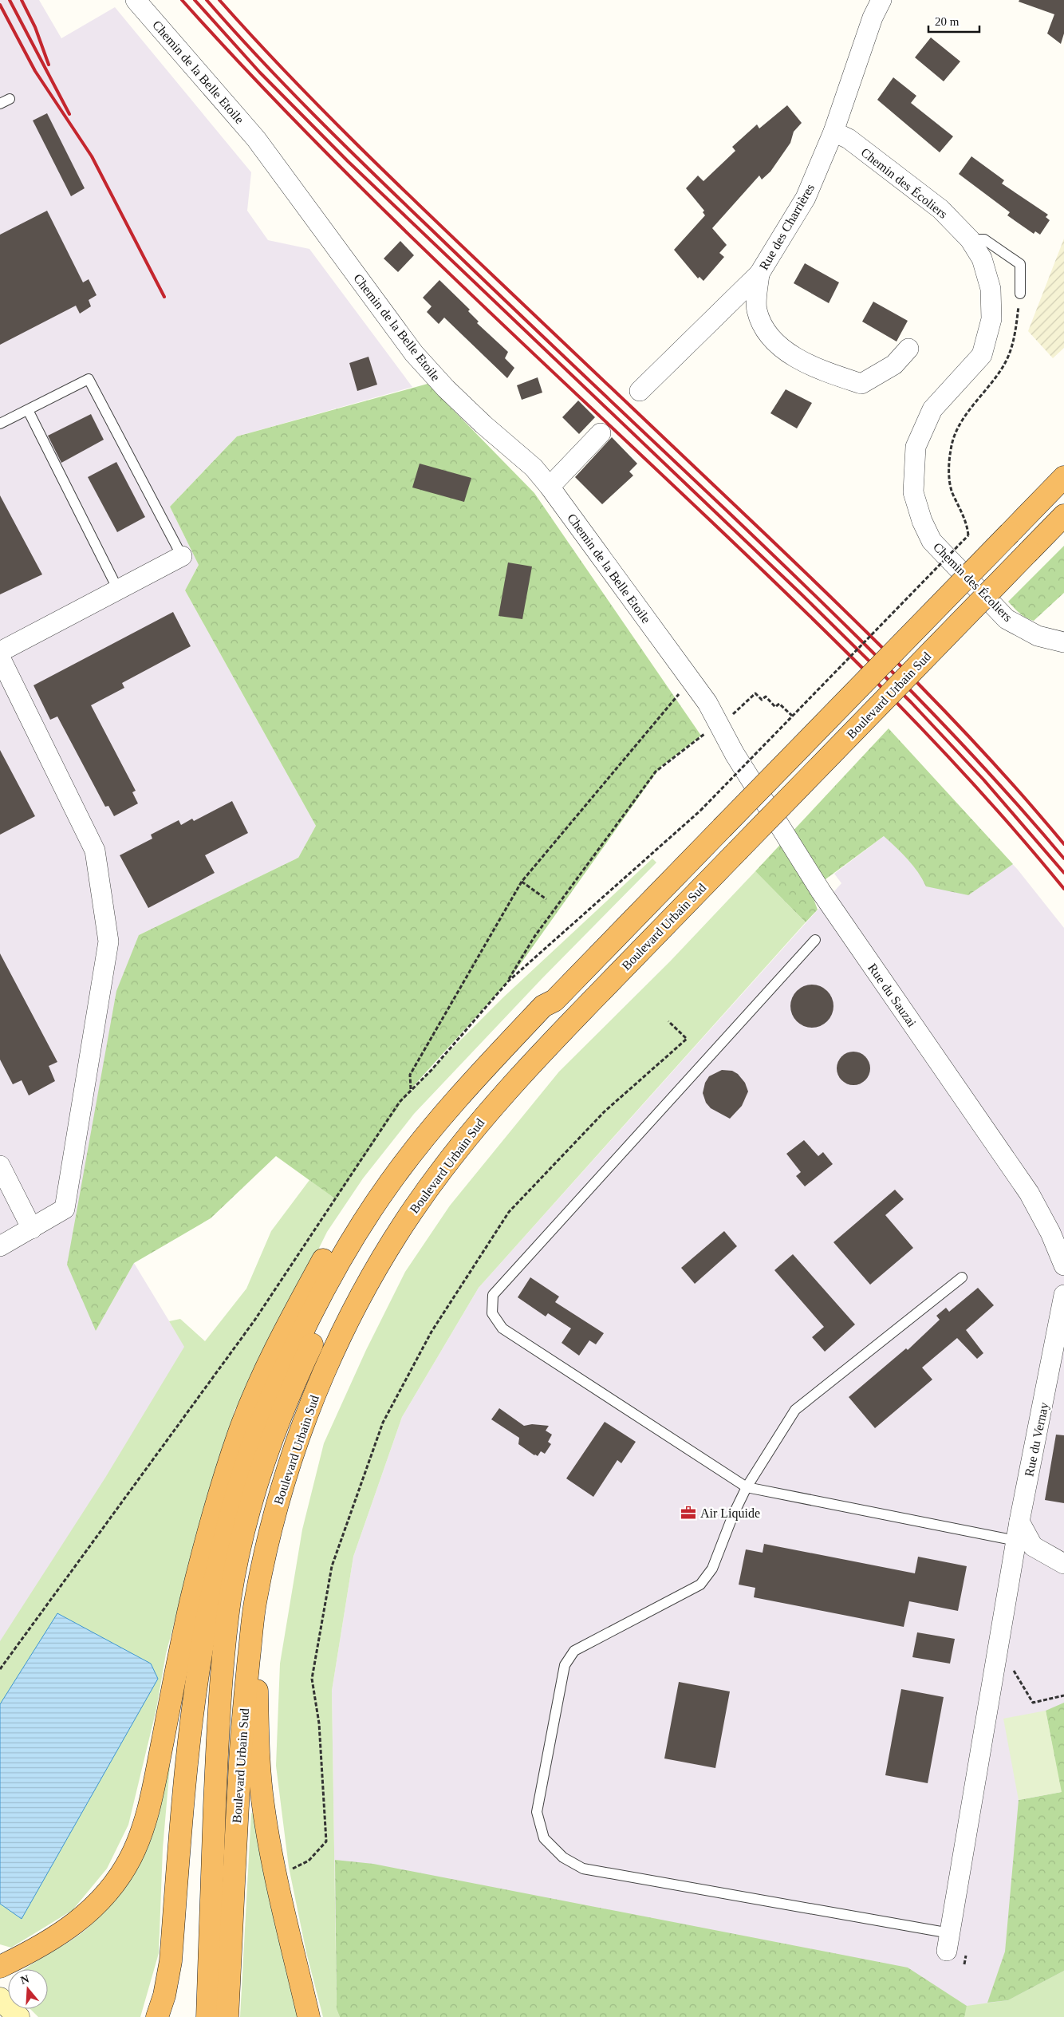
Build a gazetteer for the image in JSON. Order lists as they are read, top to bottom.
{
  "streets": {
    "highway": ["Boulevard Urbain Sud"],
    "street": [
      "Chemin de la Belle Etoile",
      "Chemin des Écoliers",
      "Rue des Charrières",
      "Rue du Sauzai",
      "Rue du Vernay"
    ]
  },
  "crossings": [
    ["Chemin de la Belle Etoile", "Rue du Sauzai"],
    ["Chemin des Écoliers", "Rue des Charrières"]
  ],
  "places": {
    "office": ["Air Liquide"]
  },
  "scale_bar": "20 m",
  "north": "top"
}
